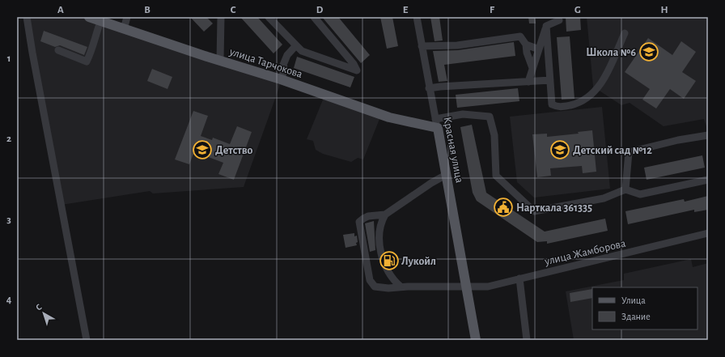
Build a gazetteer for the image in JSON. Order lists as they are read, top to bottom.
{
  "streets": {
    "main road": ["улица Тарчокова", "Красная улица"],
    "street": ["улица Жамборова"]
  },
  "crossings": [
    ["улица Тарчокова", "Красная улица"],
    ["Красная улица", "улица Жамборова"]
  ],
  "places": {
    "school or university": ["Школа №6", "Детство", "Детский сад №12"],
    "public building": ["Нарткала 361335"],
    "fuel station": ["Лукойл"]
  },
  "legend": ["Улица", "Здание"],
  "north": "top left",
  "grid": {
    "columns": [
      "A",
      "B",
      "C",
      "D",
      "E",
      "F",
      "G",
      "H"
    ],
    "rows": [
      "1",
      "2",
      "3",
      "4"
    ]
  }
}
